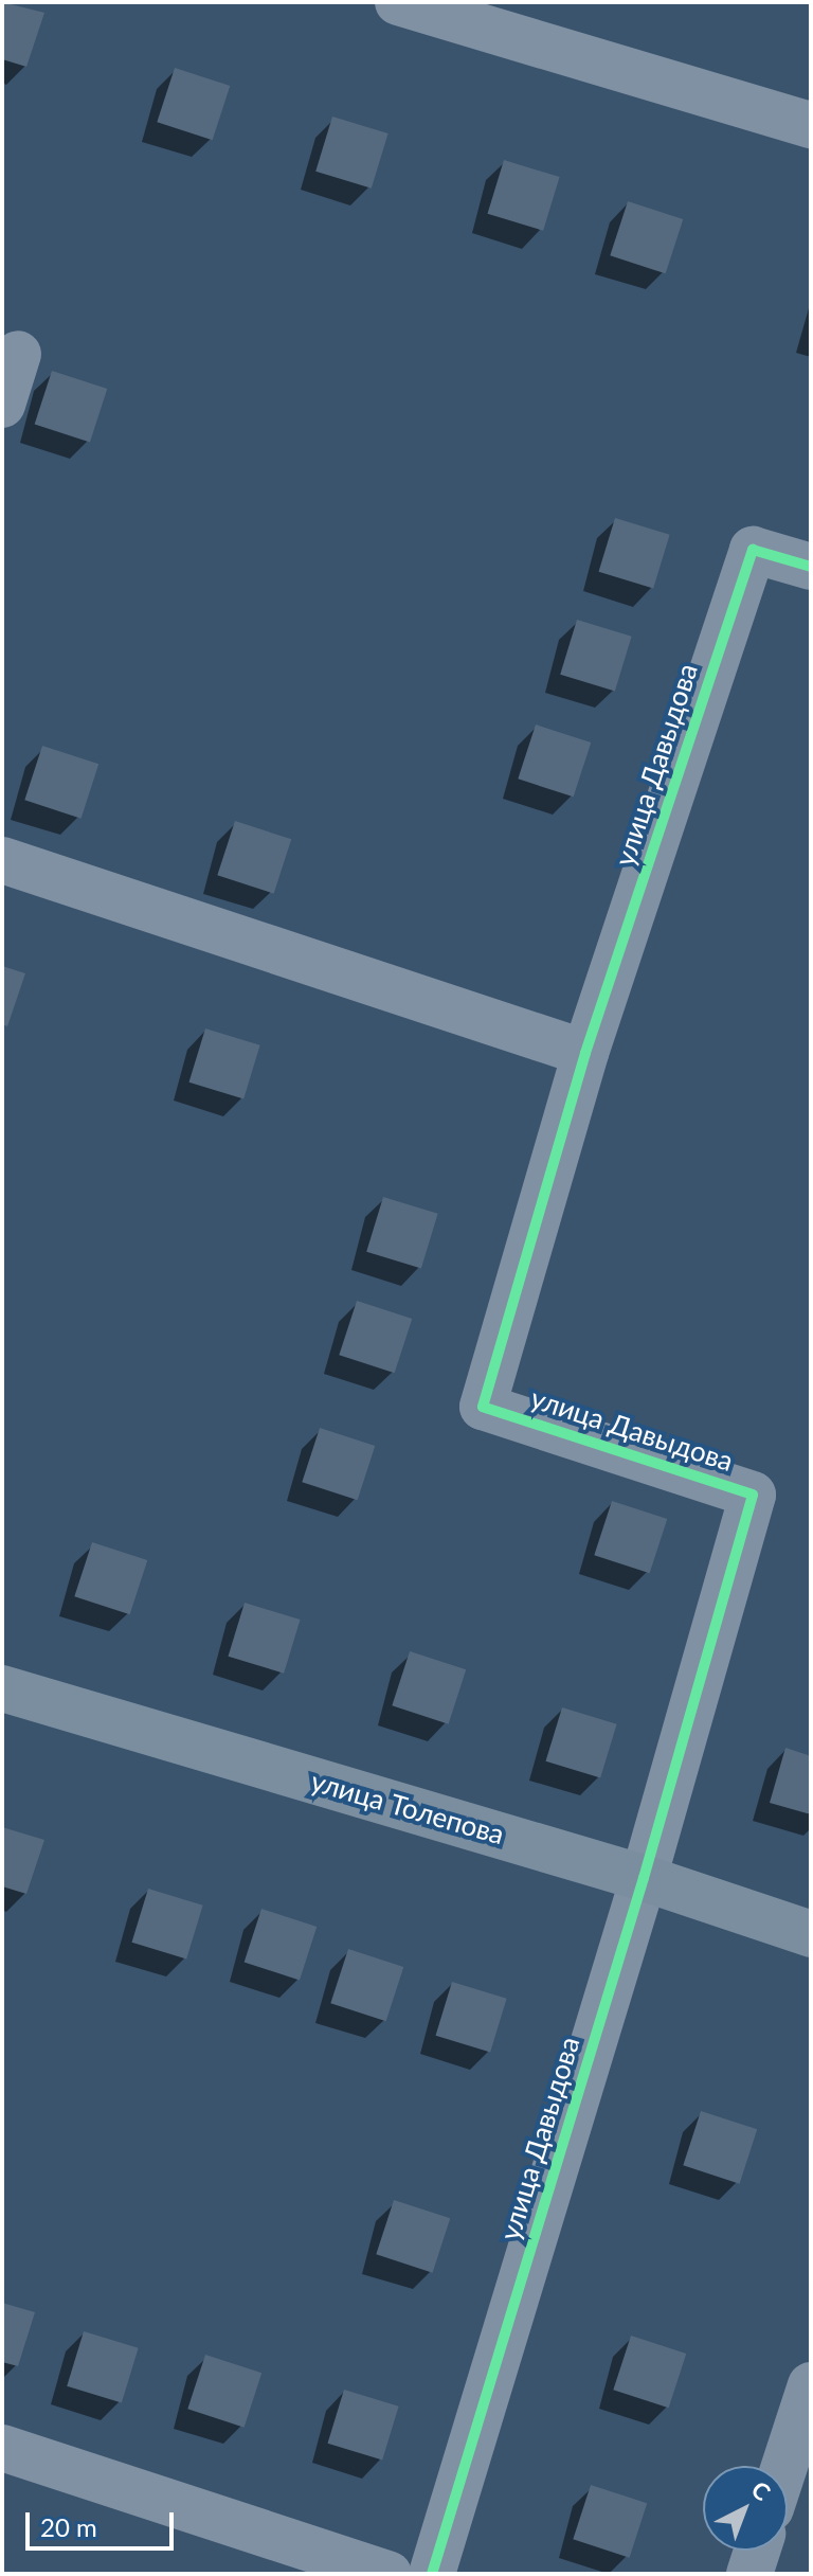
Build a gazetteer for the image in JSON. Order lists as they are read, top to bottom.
{
  "streets": {
    "street": ["улица Давыдова", "улица Толепова"]
  },
  "crossings": [
    ["улица Давыдова", "улица Толепова"]
  ],
  "scale_bar": "20 m",
  "north": "top right"
}
